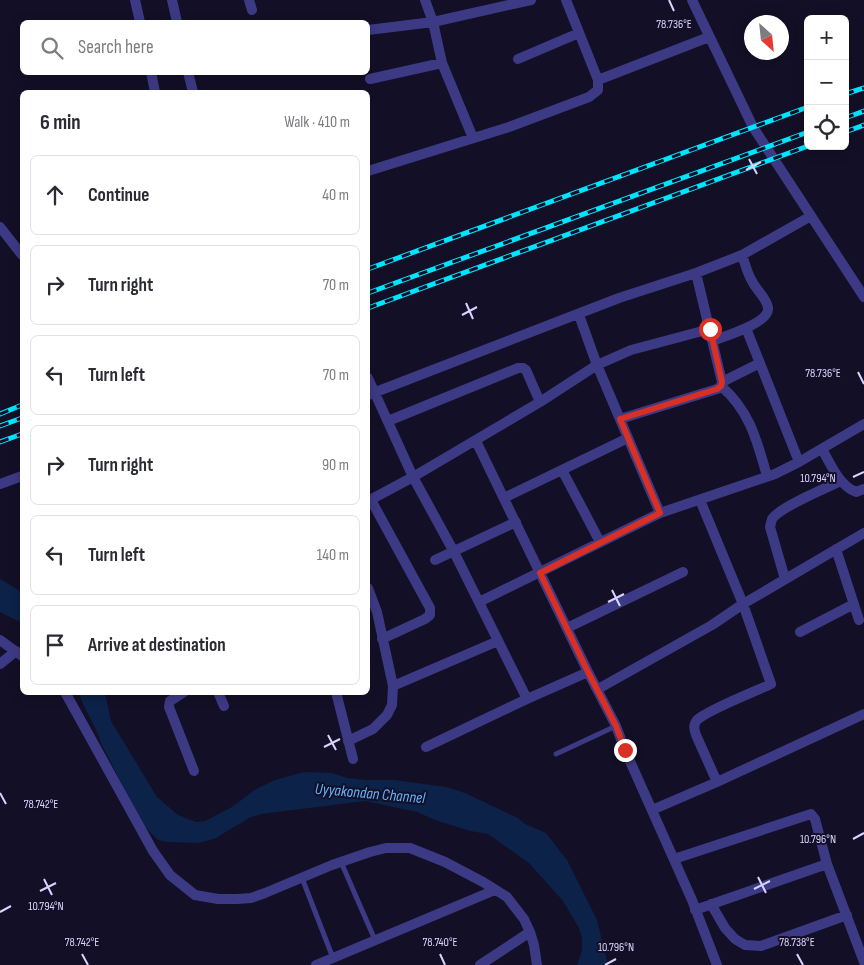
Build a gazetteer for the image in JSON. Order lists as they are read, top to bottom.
{
  "water": ["Uyyakondan Channel"],
  "north": "bottom right",
  "page": {
    "map_buttons": ["+", "−"],
    "search": "Search here",
    "heading": ["6 min", "Walk · 410 m"],
    "list": [
      ["Continue", "40 m"],
      ["Turn right", "70 m"],
      ["Turn left", "70 m"],
      ["Turn right", "90 m"],
      ["Turn left", "140 m"],
      "Arrive at destination"
    ]
  },
  "coordinates": [
    "78.736°E",
    "10.794°N",
    "78.742°E",
    "10.796°N",
    "78.740°E",
    "78.738°E"
  ]
}
